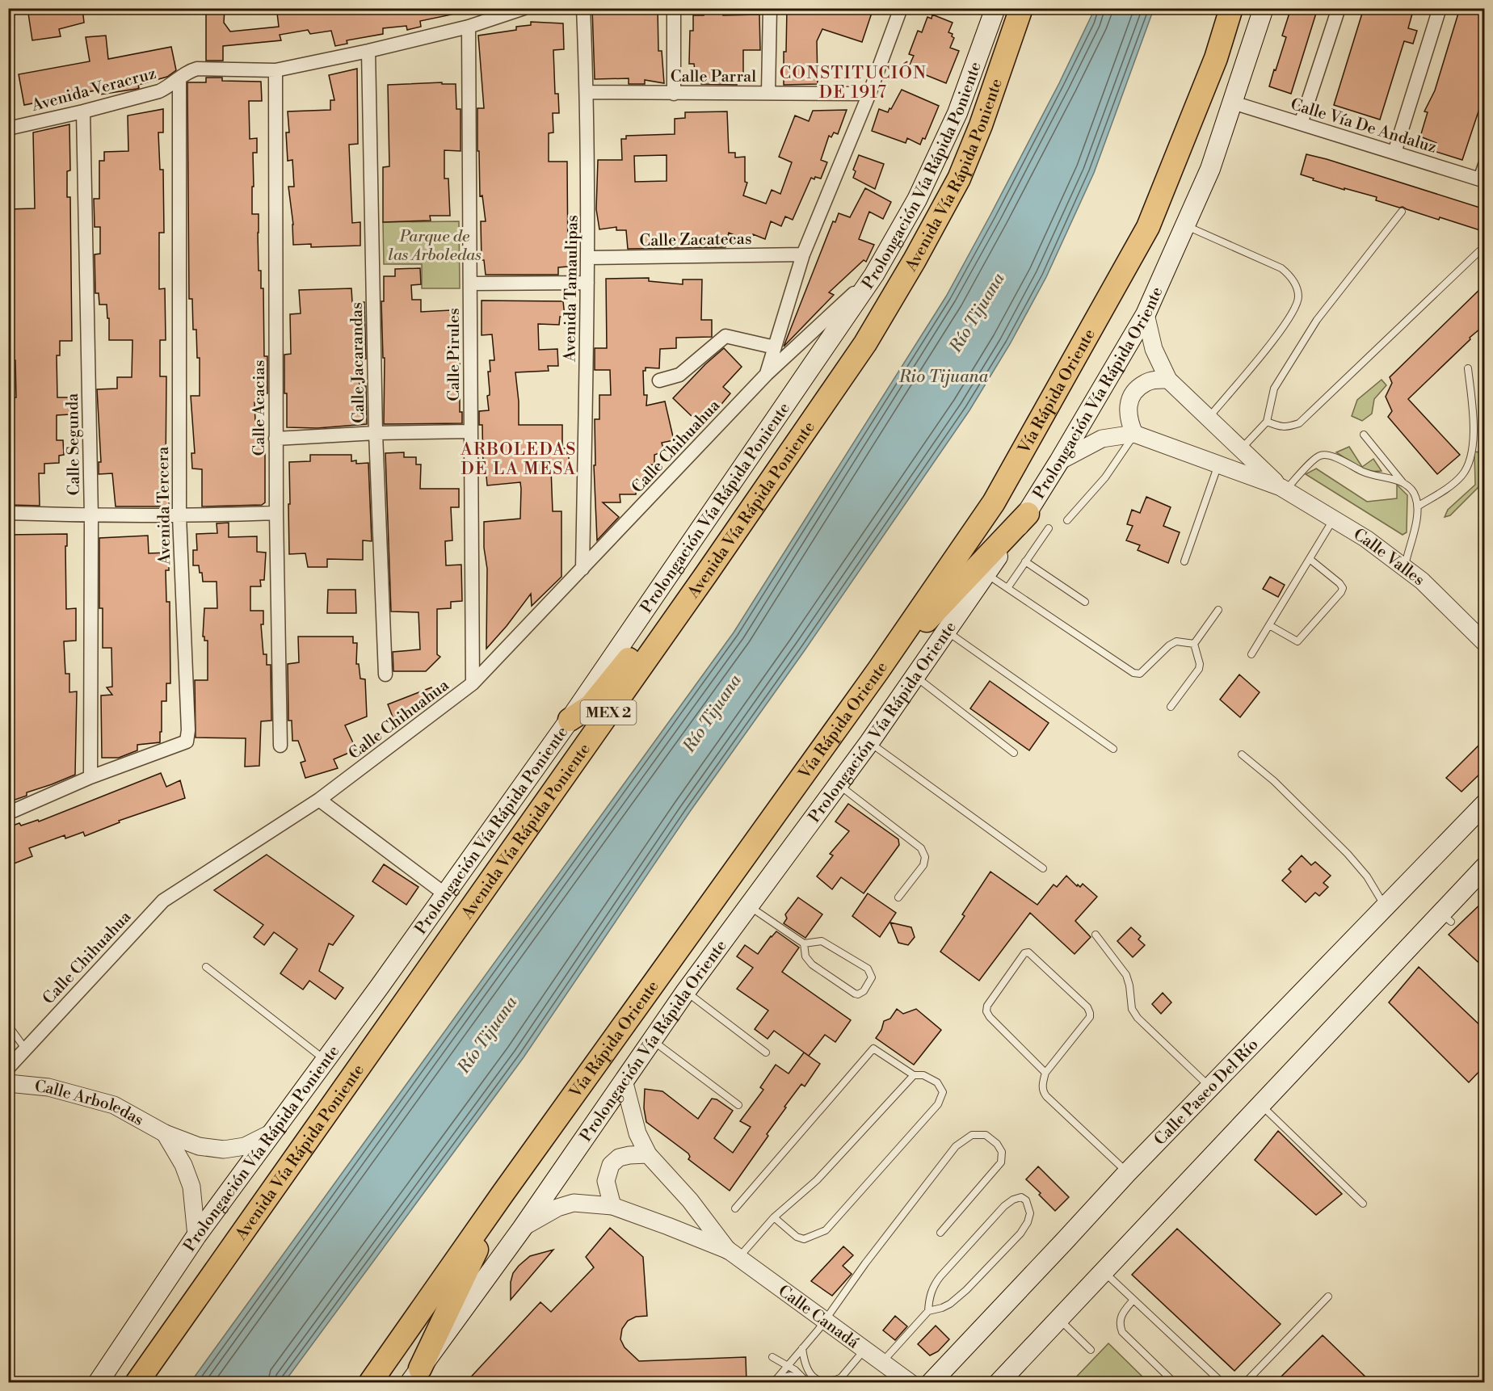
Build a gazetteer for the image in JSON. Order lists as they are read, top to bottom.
{
  "streets": {
    "highway": ["Avenida Vía Rápida Poniente", "Vía Rápida Oriente", "MEX 2"],
    "main road": ["Prolongación Vía Rápida Poniente", "Prolongación Vía Rápida Oriente", "Calle Paseo Del Río"],
    "street": [
      "Calle Parral",
      "Avenida Veracruz",
      "Calle Vía De Andaluz",
      "Calle Zacatecas",
      "Avenida Tamaulipas",
      "Calle Pirules",
      "Calle Jacarandas",
      "Calle Acacias",
      "Calle Segunda",
      "Calle Chihuahua",
      "Avenida Tercera",
      "Calle Valles",
      "Calle Arboledas",
      "Calle Canadá"
    ]
  },
  "crossings": [
    ["Calle Parral", "Avenida Tamaulipas"],
    ["Calle Parral", "Calle Chihuahua"],
    ["Avenida Veracruz", "Calle Pirules"],
    ["Avenida Veracruz", "Calle Jacarandas"],
    ["Avenida Veracruz", "Calle Acacias"],
    ["Avenida Veracruz", "Calle Segunda"],
    ["Avenida Veracruz", "Avenida Tercera"],
    ["Calle Vía De Andaluz", "Prolongación Vía Rápida Oriente"],
    ["Prolongación Vía Rápida Poniente", "Calle Arboledas"],
    ["Calle Zacatecas", "Avenida Tamaulipas"],
    ["Calle Zacatecas", "Calle Chihuahua"],
    ["Avenida Tamaulipas", "Calle Chihuahua"],
    ["Calle Pirules", "Calle Chihuahua"],
    ["Prolongación Vía Rápida Oriente", "Calle Valles"],
    ["Prolongación Vía Rápida Oriente", "Calle Canadá"],
    ["Calle Segunda", "Avenida Tercera"]
  ],
  "districts": ["CONSTITUCIÓN DE 1917", "ARBOLEDAS DE LA MESA"],
  "water": ["Río Tijuana", "Rio Tijuana"],
  "parks": ["Parque de las Arboledas"]
}
